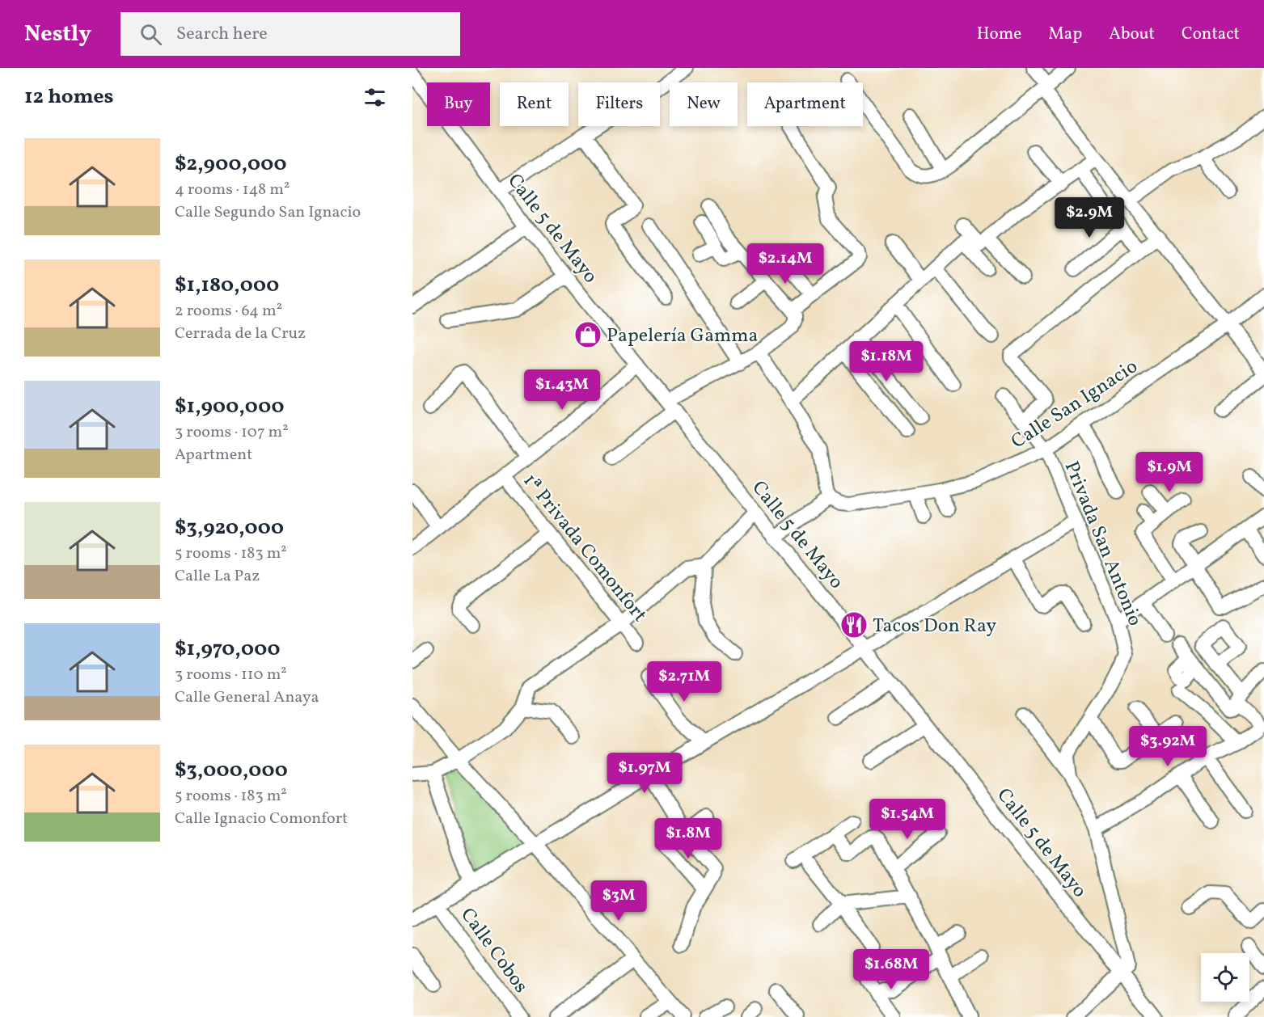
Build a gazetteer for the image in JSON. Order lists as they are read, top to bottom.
{
  "streets": {
    "street": [
      "Calle 5 de Mayo",
      "Calle San Ignacio",
      "Privada San Antonio",
      "1ª Privada Comonfort",
      "Calle Cobos"
    ]
  },
  "crossings": [
    ["Calle 5 de Mayo", "Privada San Antonio"],
    ["Calle 5 de Mayo", "1ª Privada Comonfort"],
    ["Calle San Ignacio", "Privada San Antonio"]
  ],
  "places": {
    "shop": ["Papelería Gamma"],
    "restaurant": ["Tacos Don Ray"]
  },
  "page": {
    "header": "Nestly",
    "search": "Search here",
    "nav": [
      "Home",
      "Map",
      "About",
      "Contact"
    ],
    "heading": "12 homes",
    "chip": [
      "Buy",
      "Rent",
      "Filters",
      "New",
      "Apartment"
    ],
    "list": [
      {
        "name": "$2,900,000",
        "note": "4 rooms · 148 m² · Calle Segundo San Ignacio"
      },
      {
        "name": "$1,180,000",
        "note": "2 rooms · 64 m² · Cerrada de la Cruz"
      },
      {
        "name": "$1,900,000",
        "note": "3 rooms · 107 m² · Apartment"
      },
      {
        "name": "$3,920,000",
        "note": "5 rooms · 183 m² · Calle La Paz"
      },
      {
        "name": "$1,970,000",
        "note": "3 rooms · 110 m² · Calle General Anaya"
      },
      {
        "name": "$3,000,000",
        "note": "5 rooms · 183 m² · Calle Ignacio Comonfort"
      }
    ],
    "price": [
      "$2.9M",
      "$2.14M",
      "$1.18M",
      "$1.43M",
      "$1.9M",
      "$2.71M",
      "$3.92M",
      "$1.97M",
      "$1.54M",
      "$1.8M",
      "$3M",
      "$1.68M"
    ]
  }
}
